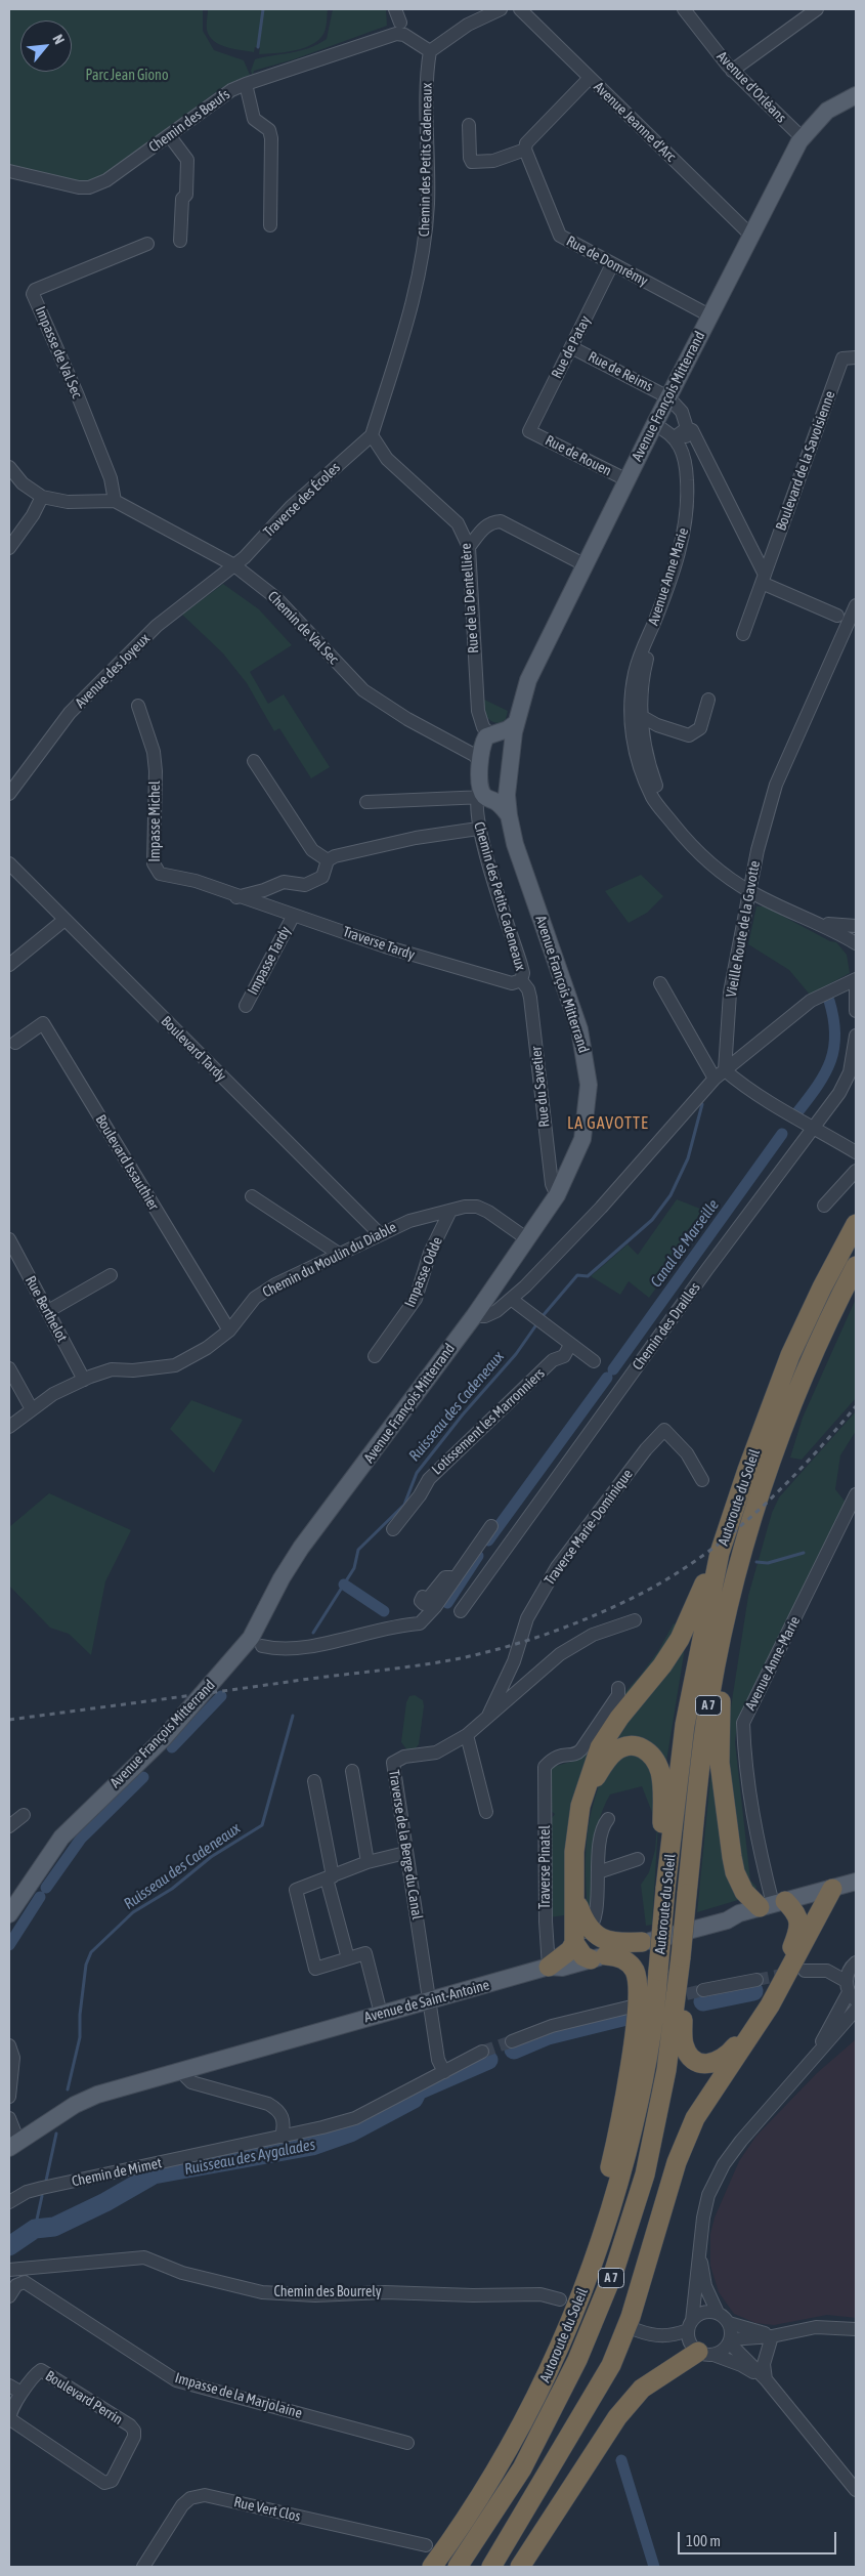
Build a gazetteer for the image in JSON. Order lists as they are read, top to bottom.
{
  "streets": {
    "highway": ["Autoroute du Soleil", "A 7"],
    "main road": ["Avenue François Mitterrand", "Avenue de Saint-Antoine"],
    "street": [
      "Avenue d'Orléans",
      "Chemin des Bœufs",
      "Avenue Jeanne d'Arc",
      "Chemin des Petits Cadeneaux",
      "Rue de Domrémy",
      "Rue de Patay",
      "Impasse de Val Sec",
      "Rue de Reims",
      "Rue de Rouen",
      "Boulevard de la Savoisienne",
      "Traverse des Écoles",
      "Avenue Anne Marie",
      "Rue de la Dentellière",
      "Chemin de Val Sec",
      "Avenue des Joyeux",
      "Impasse Michel",
      "Vieille Route de la Gavotte",
      "Traverse Tardy",
      "Impasse Tardy",
      "Boulevard Tardy",
      "Rue du Savetier",
      "Boulevard Issauthier",
      "Chemin du Moulin du Diable",
      "Impasse Odde",
      "Rue Berthelot",
      "Chemin des Drailles",
      "Lotissement les Marronniers",
      "Traverse Marie-Dominique",
      "Avenue Anne-Marie",
      "Traverse de la Berge du Canal",
      "Traverse Pinatel",
      "Chemin de Mimet",
      "Chemin des Bourrely",
      "Impasse de la Marjolaine",
      "Boulevard Perrin",
      "Rue Vert Clos"
    ]
  },
  "crossings": [
    ["Avenue d'Orléans", "Avenue François Mitterrand"],
    ["Chemin des Bœufs", "Chemin des Petits Cadeneaux"],
    ["Avenue Jeanne d'Arc", "Avenue François Mitterrand"],
    ["Chemin des Petits Cadeneaux", "Avenue François Mitterrand"],
    ["Chemin des Petits Cadeneaux", "Traverse des Écoles"],
    ["Chemin des Petits Cadeneaux", "Rue de la Dentellière"],
    ["Chemin des Petits Cadeneaux", "Traverse Tardy"],
    ["Chemin des Petits Cadeneaux", "Rue du Savetier"],
    ["Rue de Domrémy", "Rue de Patay"],
    ["Rue de Domrémy", "Avenue François Mitterrand"],
    ["Rue de Patay", "Rue de Reims"],
    ["Rue de Patay", "Rue de Rouen"],
    ["Impasse de Val Sec", "Chemin de Val Sec"],
    ["Rue de Reims", "Avenue François Mitterrand"],
    ["Avenue François Mitterrand", "Rue de Rouen"],
    ["Avenue François Mitterrand", "Rue du Savetier"],
    ["Avenue François Mitterrand", "Chemin du Moulin du Diable"],
    ["Traverse des Écoles", "Rue de la Dentellière"],
    ["Traverse des Écoles", "Chemin de Val Sec"],
    ["Traverse des Écoles", "Avenue des Joyeux"],
    ["Avenue Anne Marie", "Vieille Route de la Gavotte"],
    ["Chemin de Val Sec", "Avenue des Joyeux"],
    ["Impasse Michel", "Traverse Tardy"],
    ["Traverse Tardy", "Impasse Tardy"],
    ["Traverse Tardy", "Rue du Savetier"],
    ["Boulevard Tardy", "Chemin du Moulin du Diable"],
    ["Boulevard Issauthier", "Chemin du Moulin du Diable"],
    ["Chemin du Moulin du Diable", "Impasse Odde"],
    ["Chemin du Moulin du Diable", "Rue Berthelot"],
    ["Traverse Marie-Dominique", "Traverse de la Berge du Canal"],
    ["Avenue Anne-Marie", "Avenue de Saint-Antoine"],
    ["Traverse de la Berge du Canal", "Avenue de Saint-Antoine"],
    ["Traverse de la Berge du Canal", "Chemin de Mimet"],
    ["Traverse Pinatel", "Avenue de Saint-Antoine"]
  ],
  "districts": ["LA GAVOTTE"],
  "water": ["Canal de Marseille", "Ruisseau des Cadeneaux", "Ruisseau des Aygalades"],
  "parks": ["Parc Jean Giono"],
  "scale_bar": "100 m",
  "north": "top right"
}
